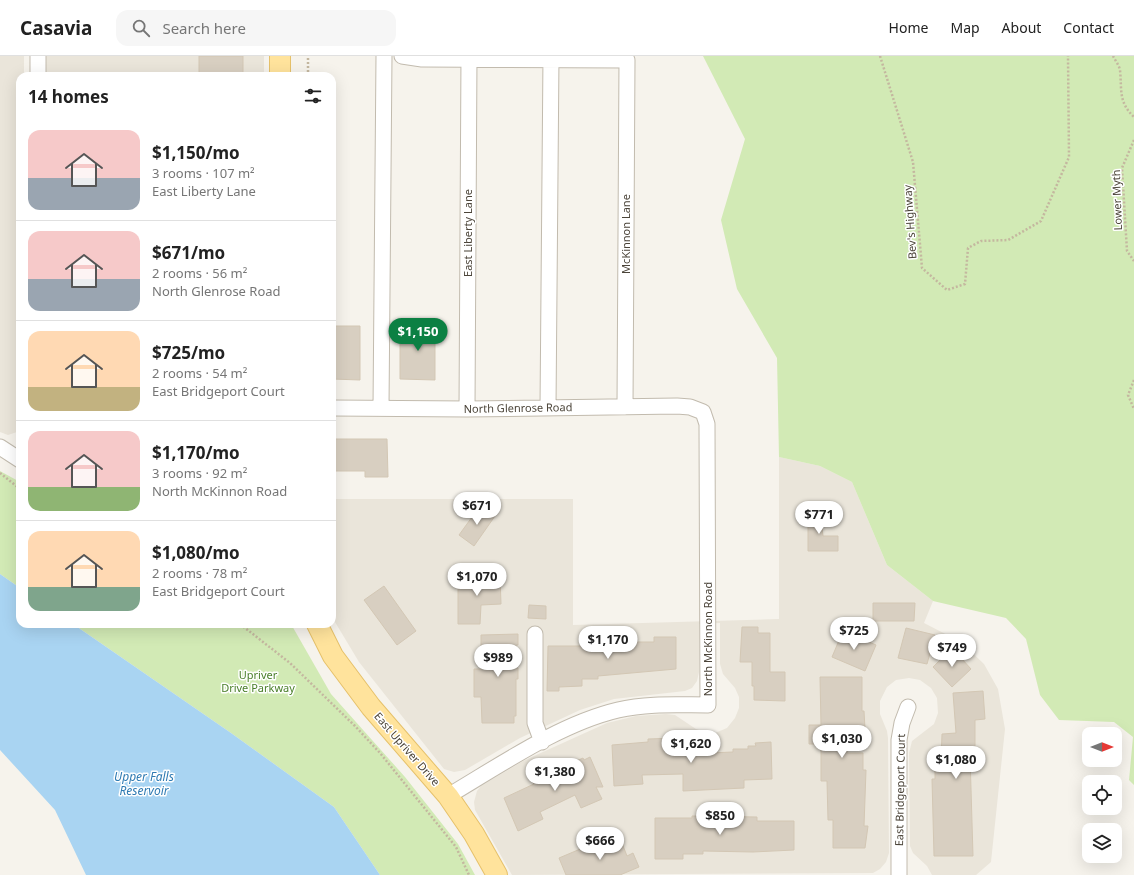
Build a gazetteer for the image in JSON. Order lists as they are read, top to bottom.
{
  "streets": {
    "main road": ["East Upriver Drive"],
    "street": [
      "East Liberty Lane",
      "McKinnon Lane",
      "North Glenrose Road",
      "North McKinnon Road",
      "East Bridgeport Court"
    ],
    "path": ["Lower Myth", "Bev's Highway"]
  },
  "crossings": [
    ["East Liberty Lane", "North Glenrose Road"],
    ["McKinnon Lane", "North Glenrose Road"],
    ["North Glenrose Road", "North McKinnon Road"],
    ["North McKinnon Road", "East Upriver Drive"]
  ],
  "water": ["Upper Falls Reservoir"],
  "parks": ["Upriver Drive Parkway"],
  "north": "right",
  "page": {
    "header": "Casavia",
    "search": "Search here",
    "nav": [
      "Home",
      "Map",
      "About",
      "Contact"
    ],
    "heading": "14 homes",
    "list": [
      {
        "name": "$1,150/mo",
        "note": "3 rooms · 107 m² · East Liberty Lane"
      },
      {
        "name": "$671/mo",
        "note": "2 rooms · 56 m² · North Glenrose Road"
      },
      {
        "name": "$725/mo",
        "note": "2 rooms · 54 m² · East Bridgeport Court"
      },
      {
        "name": "$1,170/mo",
        "note": "3 rooms · 92 m² · North McKinnon Road"
      },
      {
        "name": "$1,080/mo",
        "note": "2 rooms · 78 m² · East Bridgeport Court"
      }
    ],
    "price": [
      "$1,150",
      "$671",
      "$771",
      "$1,070",
      "$725",
      "$1,170",
      "$749",
      "$989",
      "$1,030",
      "$1,620",
      "$1,080",
      "$1,380",
      "$850",
      "$666"
    ]
  }
}
